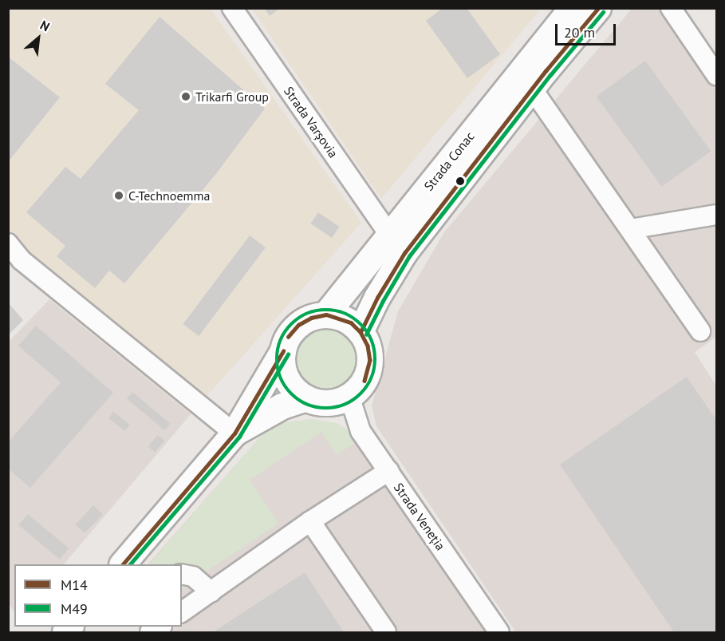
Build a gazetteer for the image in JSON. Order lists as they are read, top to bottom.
{
  "streets": {
    "main road": ["Strada Conac"],
    "street": ["Strada Varșovia", "Strada Veneția"]
  },
  "crossings": [
    ["Strada Varșovia", "Strada Conac"],
    ["Strada Conac", "Strada Veneția"]
  ],
  "places": ["Trikarfi Group", "C-Technoemma"],
  "lines": ["transit line M14", "transit line M49"],
  "legend": ["M14", "M49"],
  "scale_bar": "20 m",
  "north": "top right"
}
